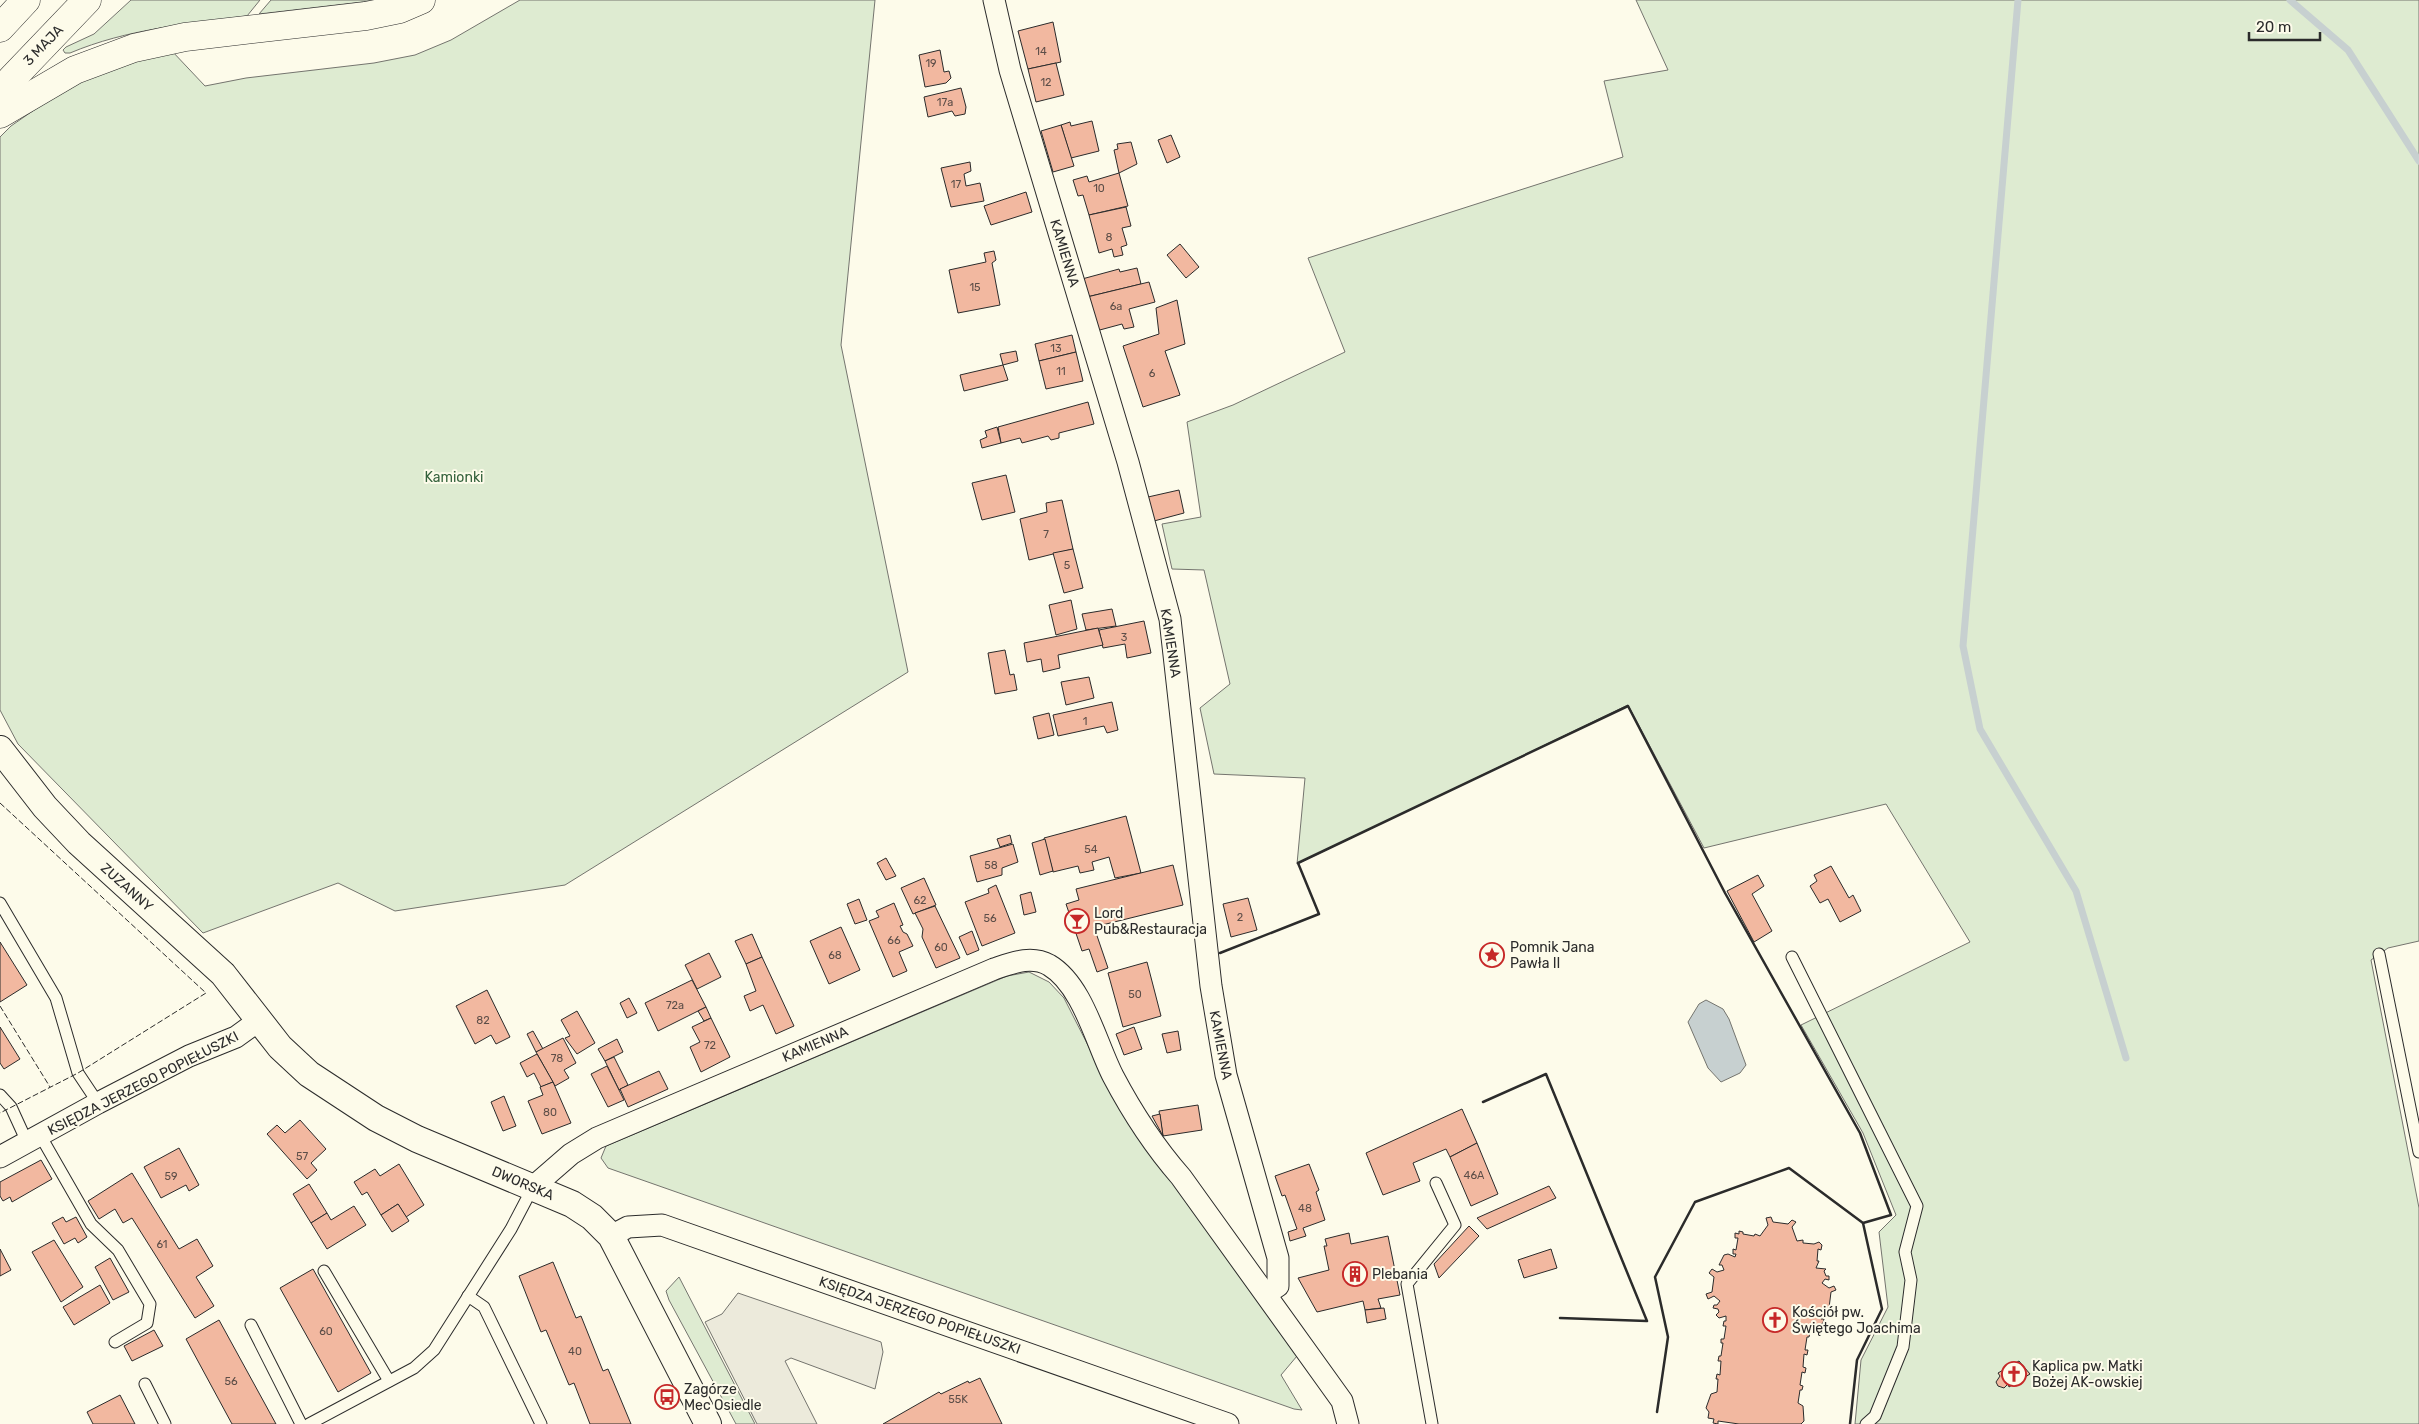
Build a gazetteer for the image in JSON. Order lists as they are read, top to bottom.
{
  "streets": {
    "main road": ["3 MAJA"],
    "street": [
      "KAMIENNA",
      "ZUZANNY",
      "KSIĘDZA JERZEGO POPIEŁUSZKI",
      "DWORSKA"
    ]
  },
  "crossings": [
    ["KAMIENNA", "DWORSKA"],
    ["ZUZANNY", "KSIĘDZA JERZEGO POPIEŁUSZKI"],
    ["ZUZANNY", "DWORSKA"],
    ["KSIĘDZA JERZEGO POPIEŁUSZKI", "DWORSKA"]
  ],
  "parks": ["Kamionki"],
  "places": {
    "bar": ["Lord Pub&Restauracja"],
    "place": ["Pomnik Jana Pawła II"],
    "building": ["Plebania"],
    "church": ["Kościół pw. Świętego Joachima", "Kaplica pw. Matki Bożej AK-owskiej"],
    "bus stop": ["Zagórze Mec Osiedle"]
  },
  "house_numbers": [
    "14",
    "19",
    "12",
    "17a",
    "17",
    "10",
    "8",
    "15",
    "6a",
    "13",
    "11",
    "6",
    "7",
    "5",
    "3",
    "1",
    "54",
    "58",
    "62",
    "2",
    "56",
    "66",
    "60",
    "68",
    "50",
    "72a",
    "82",
    "72",
    "78",
    "80",
    "57",
    "46A",
    "59",
    "48",
    "61",
    "60",
    "40",
    "56",
    "55K"
  ],
  "scale_bar": "20 m"
}
